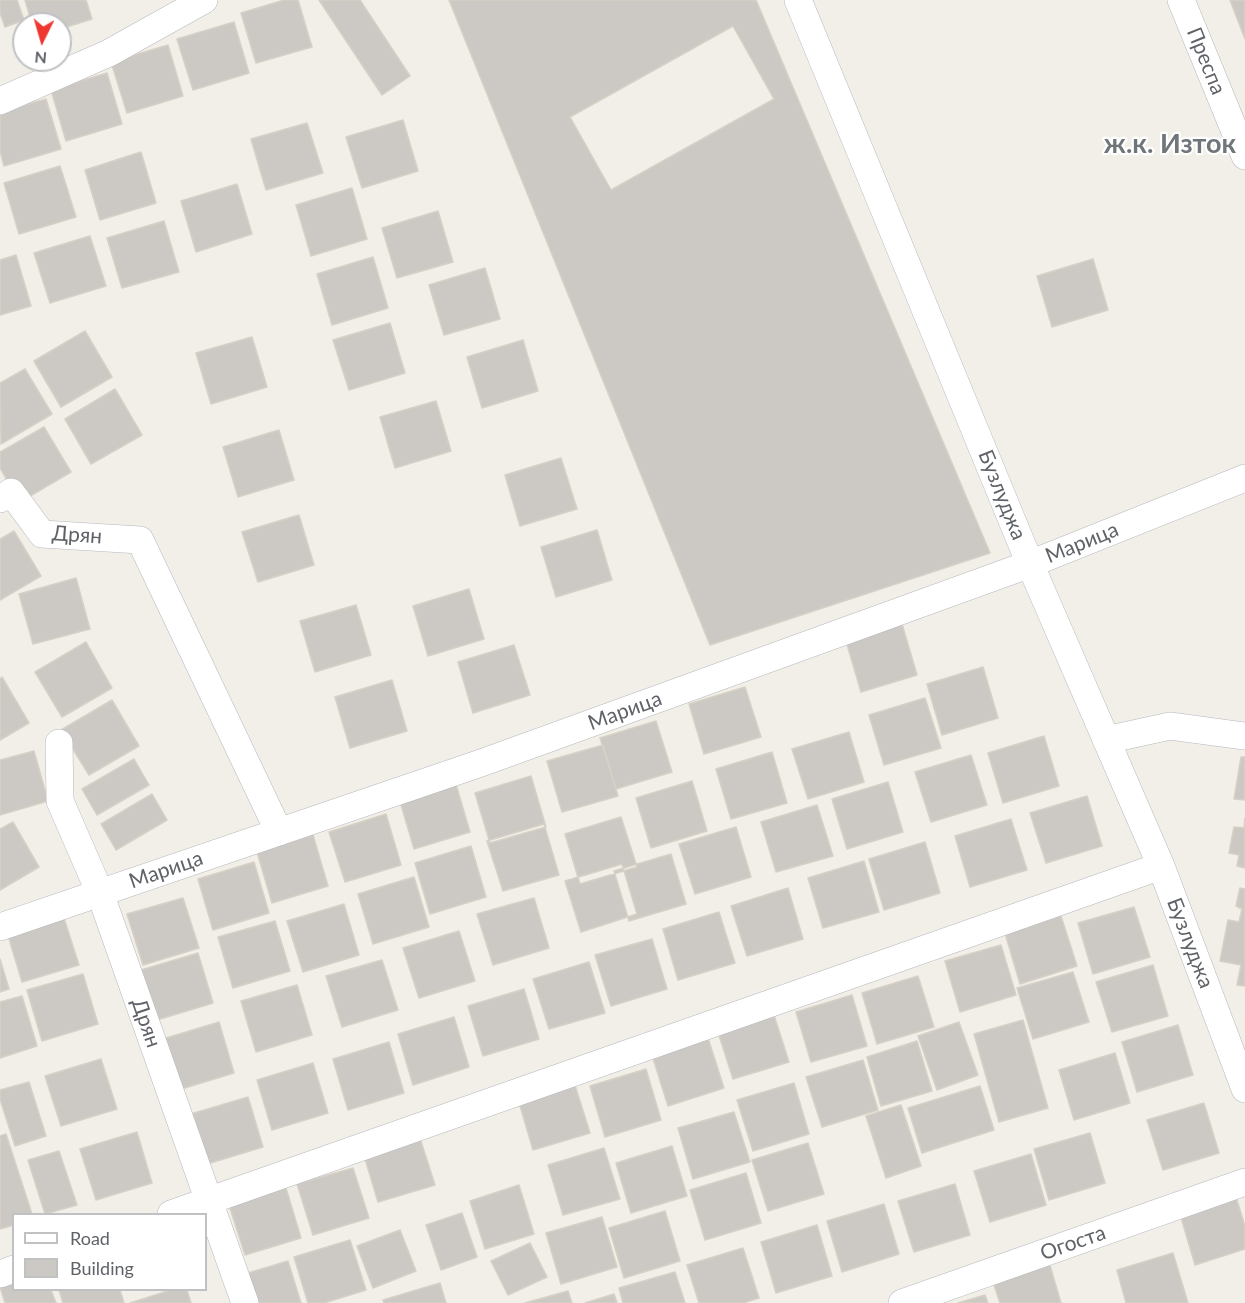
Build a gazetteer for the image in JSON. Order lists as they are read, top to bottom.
{
  "streets": {
    "street": [
      "Преспа",
      "Бузлуджа",
      "Дрян",
      "Марица",
      "Огоста"
    ]
  },
  "crossings": [
    ["Бузлуджа", "Марица"],
    ["Дрян", "Марица"]
  ],
  "districts": ["ж.к. Изток"],
  "legend": ["Road", "Building"],
  "north": "bottom"
}
